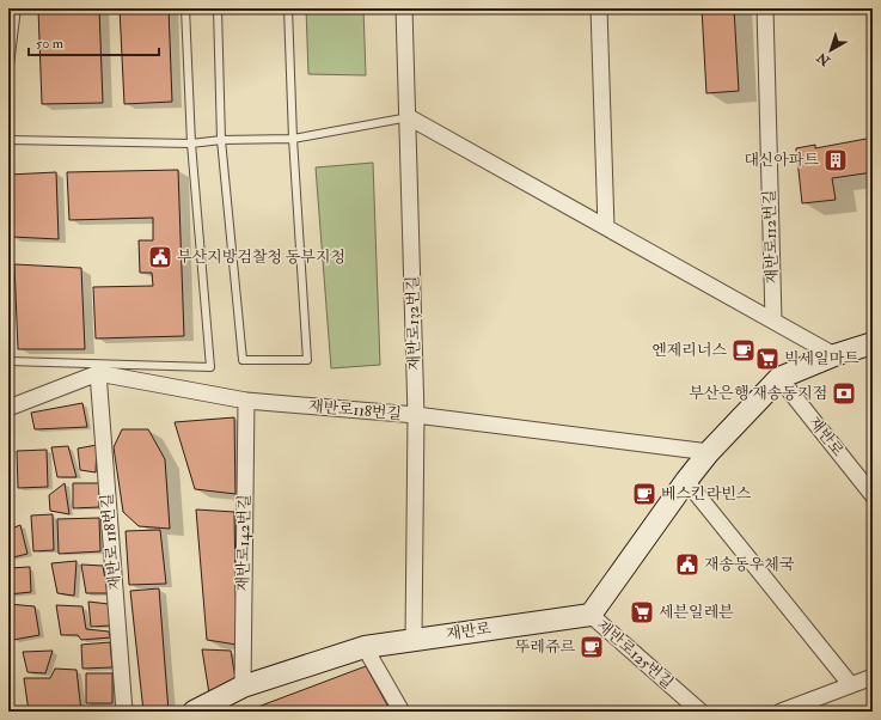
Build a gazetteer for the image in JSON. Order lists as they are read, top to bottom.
{
  "streets": {
    "main road": ["재반로"],
    "street": [
      "재반로112번길",
      "재반로132번길",
      "재반로118번길",
      "재반로 118번길",
      "재반로142번길",
      "재반로125번길"
    ]
  },
  "crossings": [
    ["재반로132번길", "재반로118번길"],
    ["재반로132번길", "재반로"],
    ["재반로118번길", "재반로 118번길"],
    ["재반로118번길", "재반로142번길"],
    ["재반로", "재반로142번길"],
    ["재반로", "재반로125번길"]
  ],
  "places": {
    "building": ["대신아파트"],
    "public building": ["부산지방검찰청 동부지청", "재송동우체국"],
    "cafe": ["엔제리너스", "베스킨라빈스", "뚜레쥬르"],
    "supermarket": ["빅세일마트", "세븐일레븐"],
    "bank": ["부산은행 재송동지점"]
  },
  "scale_bar": "50 m",
  "north": "bottom left"
}
